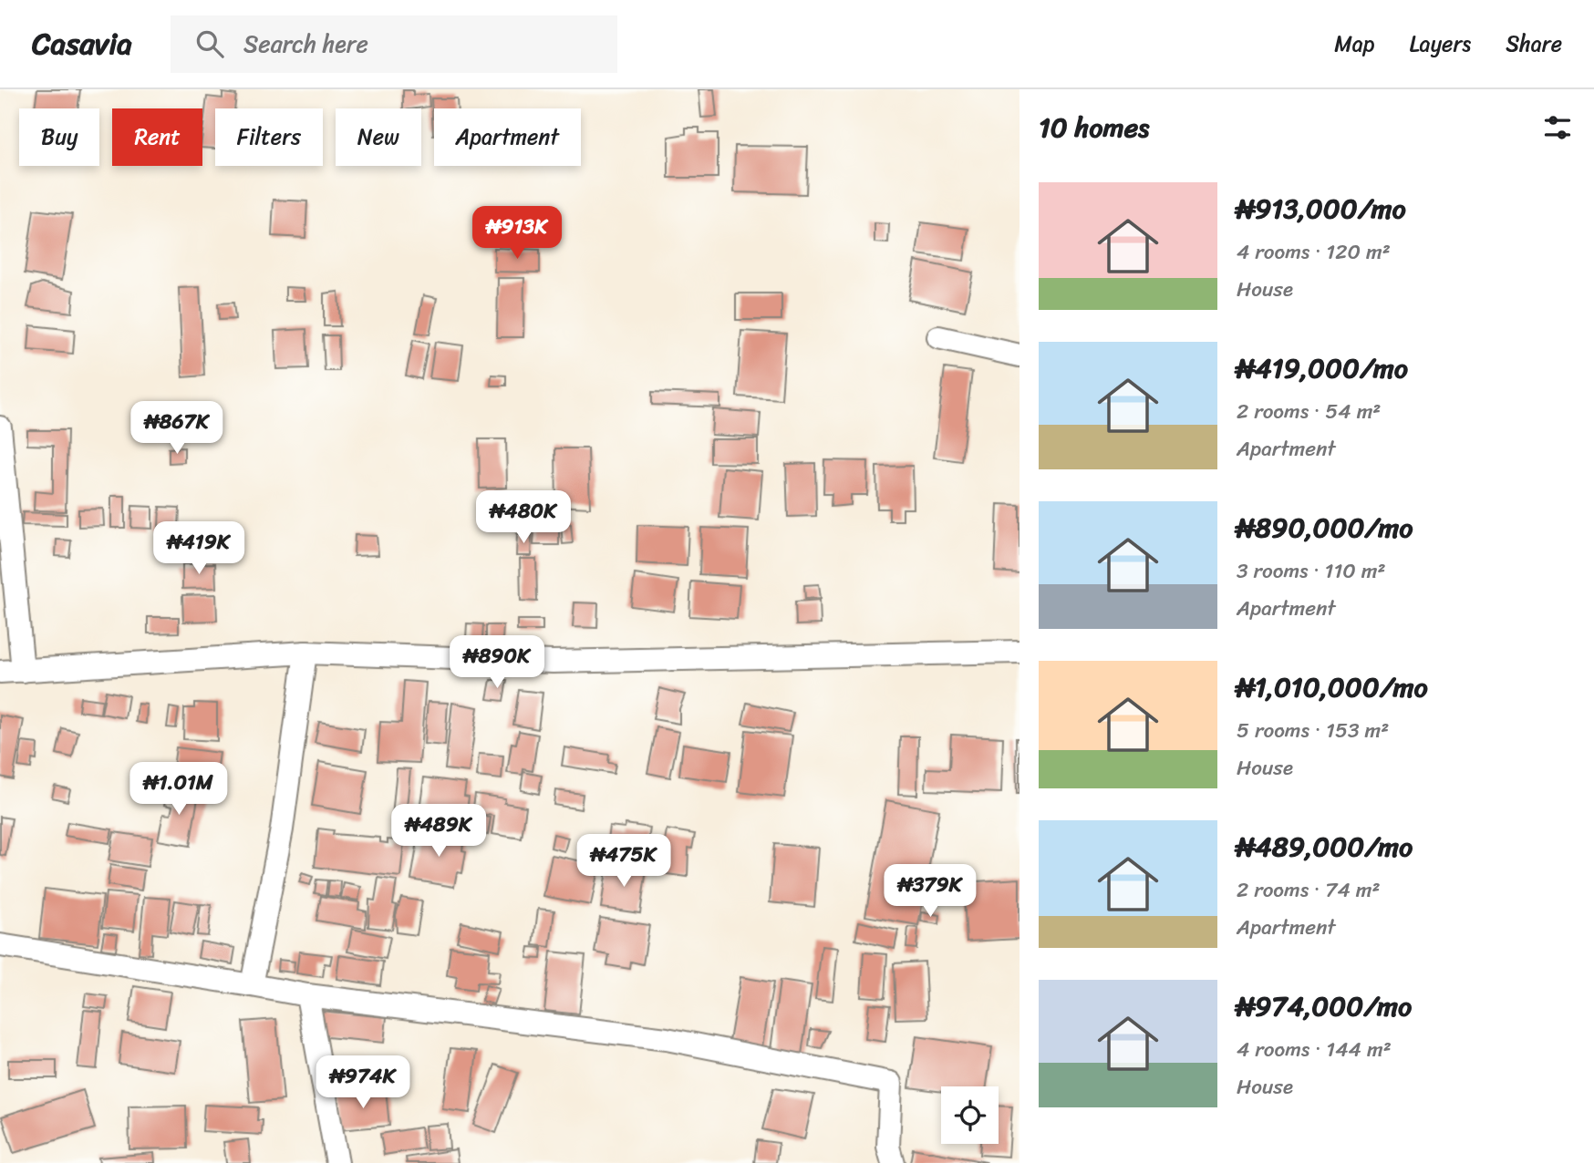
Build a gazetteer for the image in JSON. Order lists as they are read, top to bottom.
{
  "page": {
    "header": "Casavia",
    "search": "Search here",
    "nav": ["Map", "Layers", "Share"],
    "heading": "10 homes",
    "chip": [
      "Buy",
      "Rent",
      "Filters",
      "New",
      "Apartment"
    ],
    "list": [
      {
        "name": "₦913,000/mo",
        "note": "4 rooms · 120 m² · House"
      },
      {
        "name": "₦419,000/mo",
        "note": "2 rooms · 54 m² · Apartment"
      },
      {
        "name": "₦890,000/mo",
        "note": "3 rooms · 110 m² · Apartment"
      },
      {
        "name": "₦1,010,000/mo",
        "note": "5 rooms · 153 m² · House"
      },
      {
        "name": "₦489,000/mo",
        "note": "2 rooms · 74 m² · Apartment"
      },
      {
        "name": "₦974,000/mo",
        "note": "4 rooms · 144 m² · House"
      }
    ],
    "price": [
      "₦913K",
      "₦867K",
      "₦480K",
      "₦419K",
      "₦890K",
      "₦1.01M",
      "₦489K",
      "₦475K",
      "₦379K",
      "₦974K"
    ]
  }
}
